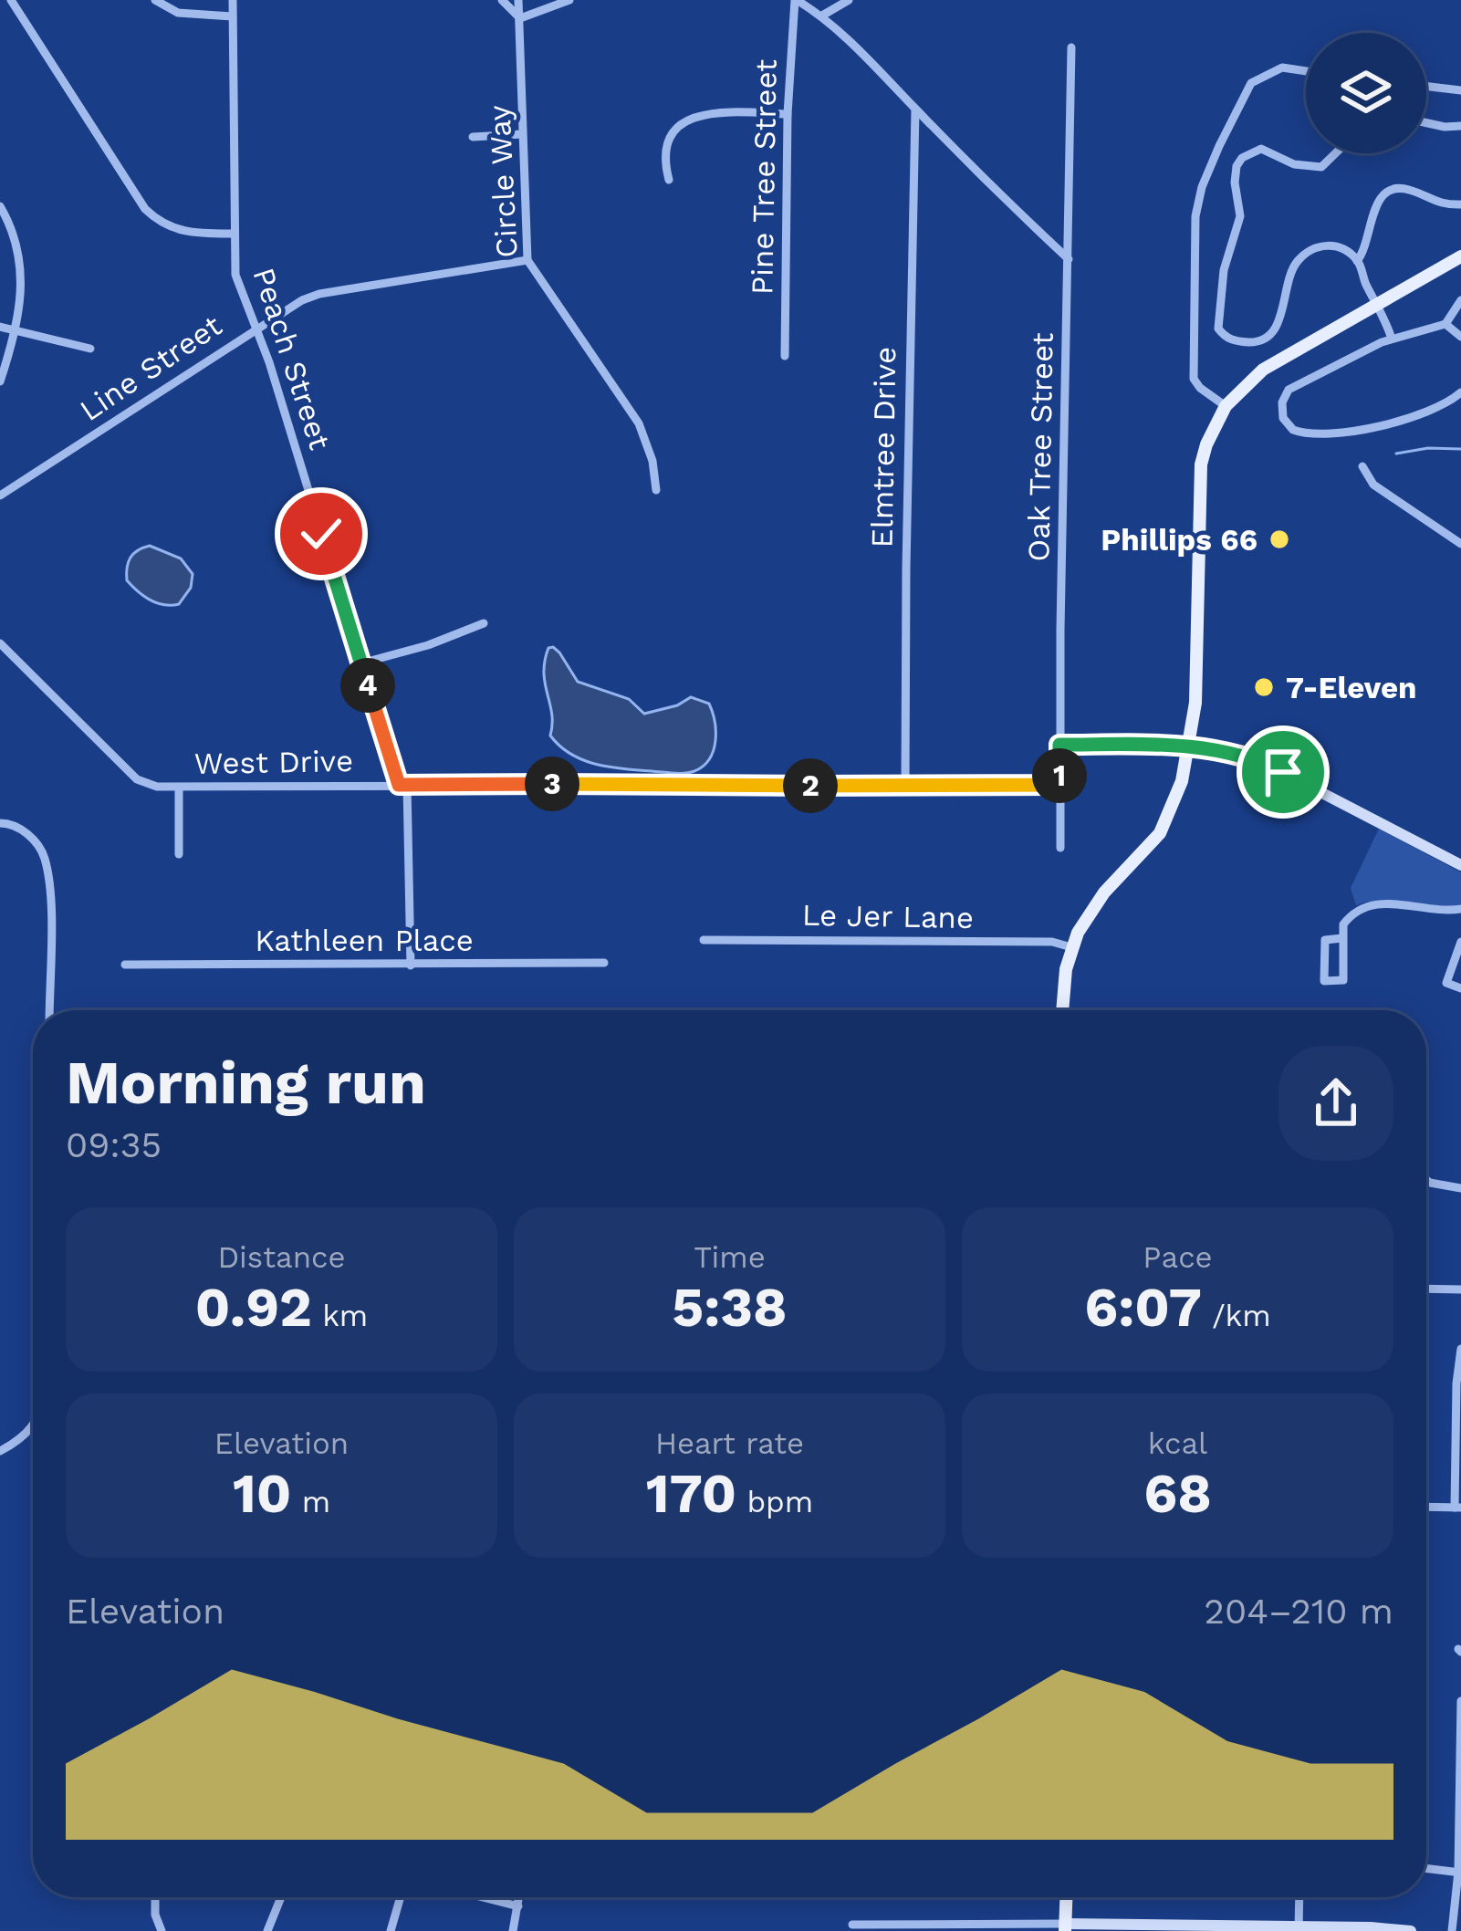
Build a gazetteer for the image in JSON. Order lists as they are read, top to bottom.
{
  "streets": {
    "street": [
      "Pine Tree Street",
      "Circle Way",
      "Peach Street",
      "Line Street",
      "Elmtree Drive",
      "Oak Tree Street",
      "West Drive",
      "Le Jer Lane",
      "Kathleen Place"
    ]
  },
  "crossings": [
    ["Circle Way", "Line Street"],
    ["Peach Street", "Line Street"],
    ["Peach Street", "West Drive"],
    ["Peach Street", "Kathleen Place"],
    ["Elmtree Drive", "West Drive"],
    ["Oak Tree Street", "West Drive"]
  ],
  "places": ["Phillips 66", "7-Eleven"],
  "page": {
    "pins": [
      "4",
      "1",
      "3",
      "2"
    ],
    "heading": ["Morning run", "09:35"],
    "stats": [
      ["Distance", "0.92 km"],
      ["Time", "5:38"],
      ["Pace", "6:07 /km"],
      ["Elevation", "10 m"],
      ["Heart rate", "170 bpm"],
      ["kcal", "68"]
    ],
    "chart": ["Elevation", "204–210 m"]
  }
}
